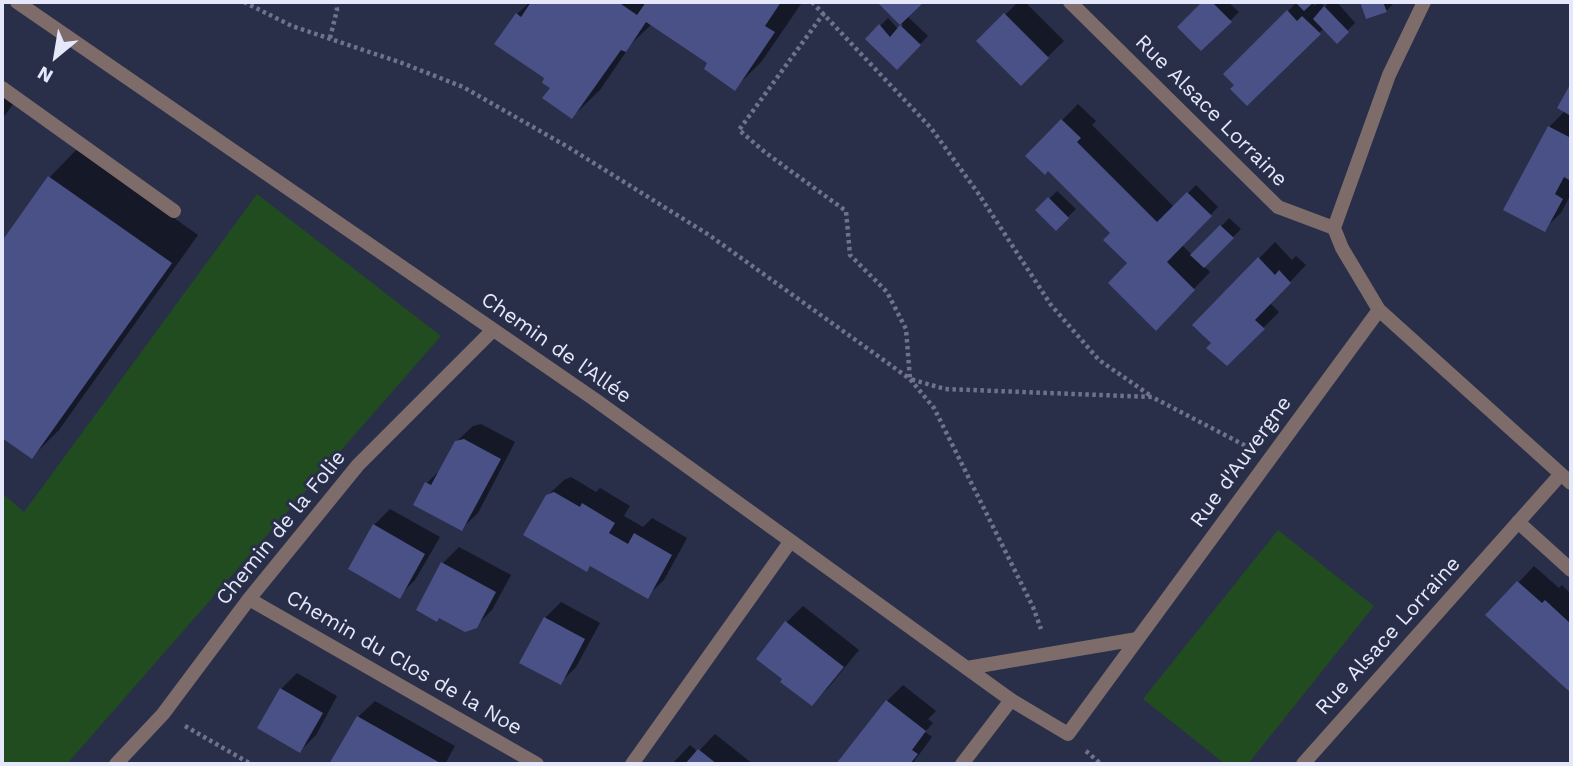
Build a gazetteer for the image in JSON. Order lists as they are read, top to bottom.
{
  "streets": {
    "street": [
      "Rue Alsace Lorraine",
      "Chemin de l'Allée",
      "Rue d'Auvergne",
      "Chemin de la Folie",
      "Chemin du Clos de la Noe"
    ]
  },
  "crossings": [
    ["Rue Alsace Lorraine", "Rue d'Auvergne"],
    ["Chemin de l'Allée", "Rue d'Auvergne"],
    ["Chemin de l'Allée", "Chemin de la Folie"],
    ["Chemin de la Folie", "Chemin du Clos de la Noe"]
  ],
  "north": "bottom left"
}
